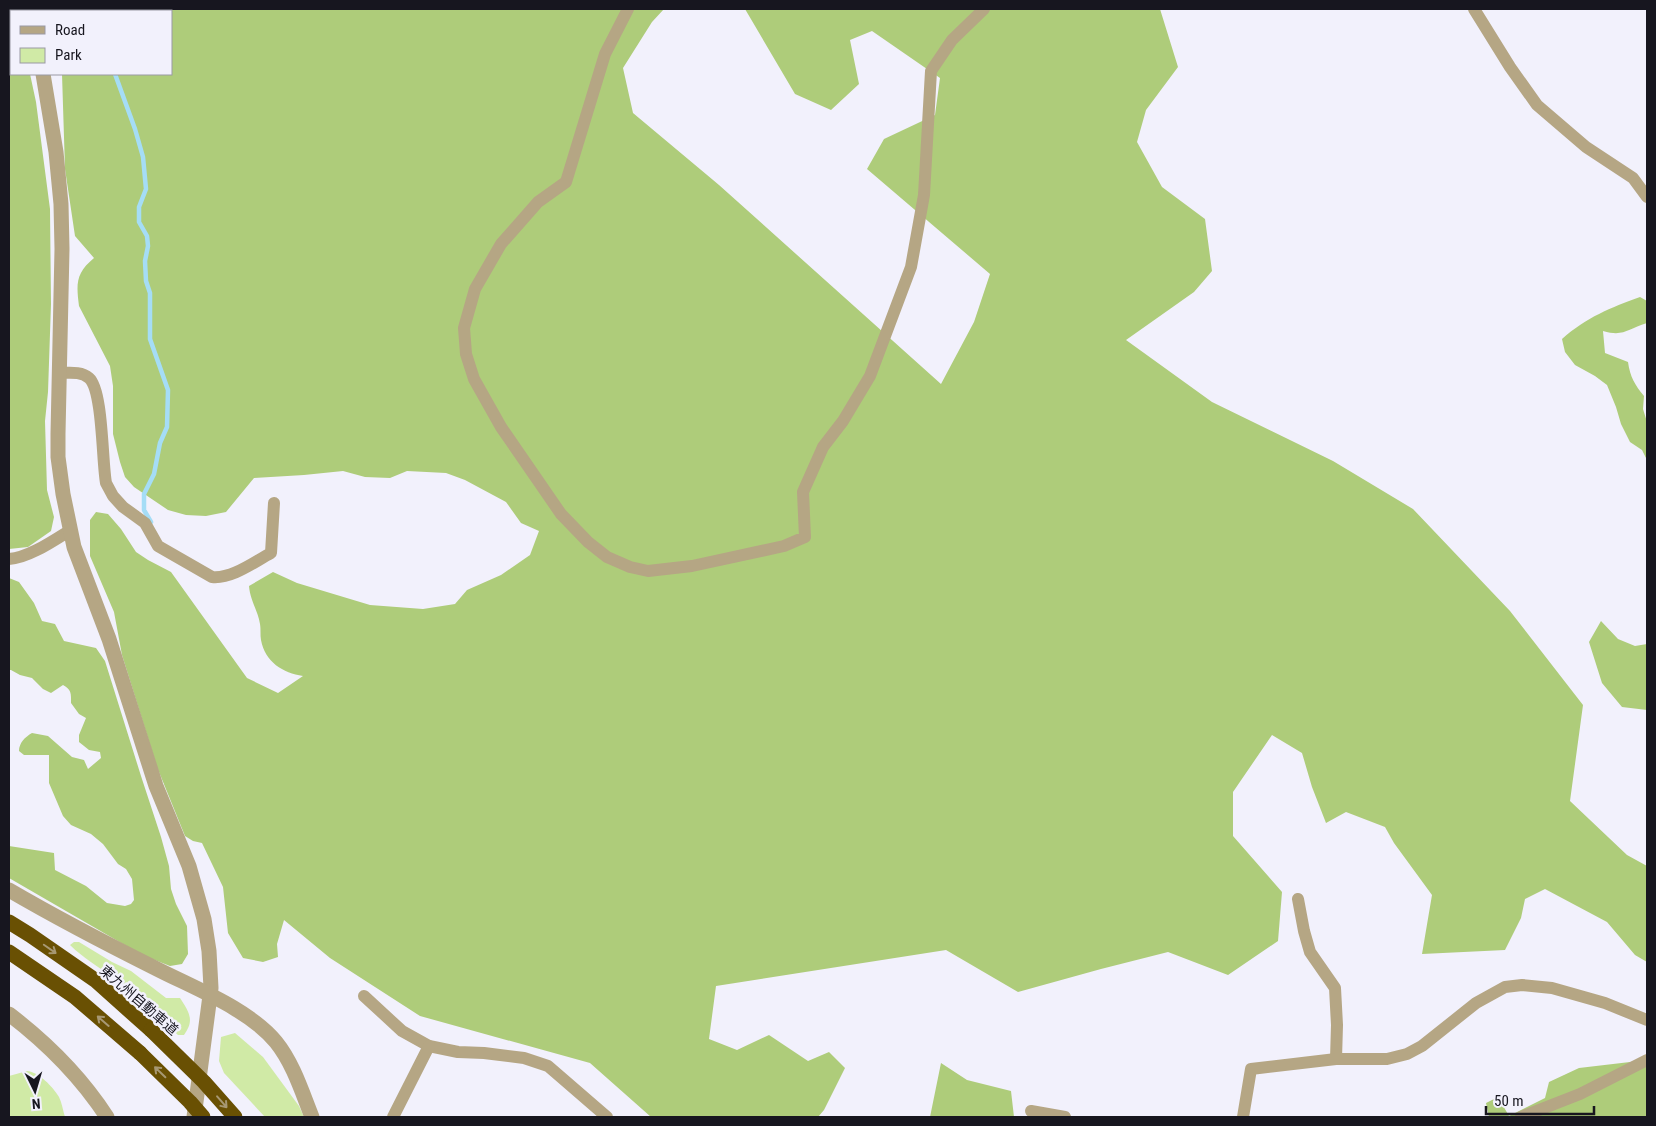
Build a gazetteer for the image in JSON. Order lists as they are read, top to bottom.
{
  "streets": {
    "highway": ["東九州自動車道"]
  },
  "legend": ["Road", "Park"],
  "scale_bar": "50 m",
  "north": "bottom"
}
